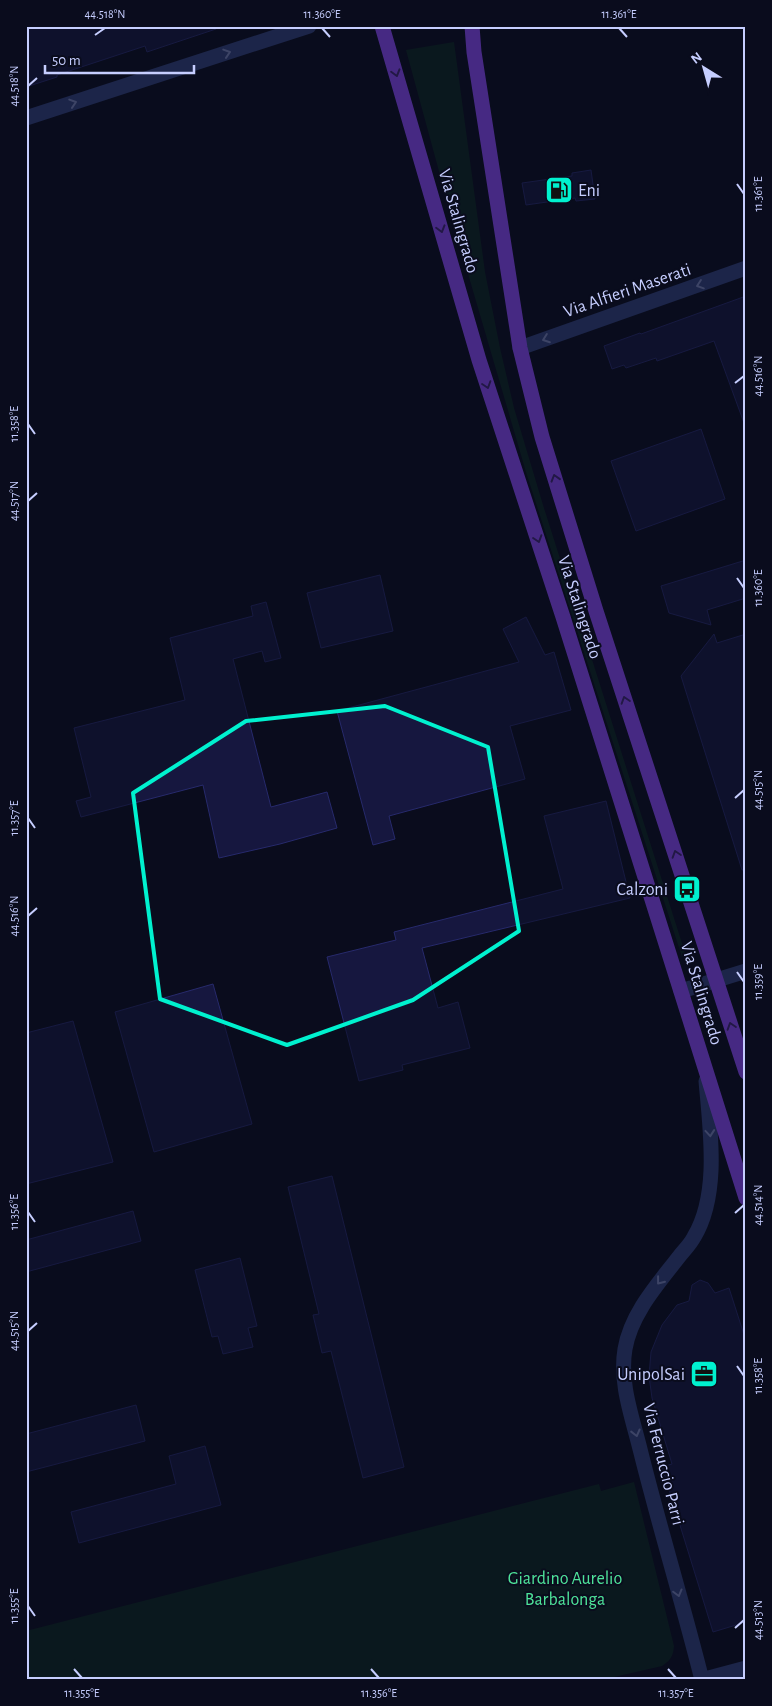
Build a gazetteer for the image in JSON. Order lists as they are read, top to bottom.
{
  "streets": {
    "main road": ["Via Stalingrado"],
    "street": ["Via Alfieri Maserati", "Via Ferruccio Parri"]
  },
  "crossings": [
    ["Via Stalingrado", "Via Alfieri Maserati"],
    ["Via Stalingrado", "Via Ferruccio Parri"]
  ],
  "one_way": ["Via Alfieri Maserati", "Via Ferruccio Parri"],
  "parks": ["Giardino Aurelio Barbalonga"],
  "places": {
    "fuel station": ["Eni"],
    "bus stop": ["Calzoni"],
    "office": ["UnipolSai"]
  },
  "scale_bar": "50 m",
  "north": "top left",
  "coordinates": [
    "44.518°N",
    "11.360°E",
    "11.361°E",
    "44.516°N",
    "11.358°E",
    "44.517°N",
    "44.515°N",
    "11.357°E",
    "11.359°E",
    "44.514°N",
    "11.356°E",
    "11.355°E",
    "44.513°N"
  ]
}
